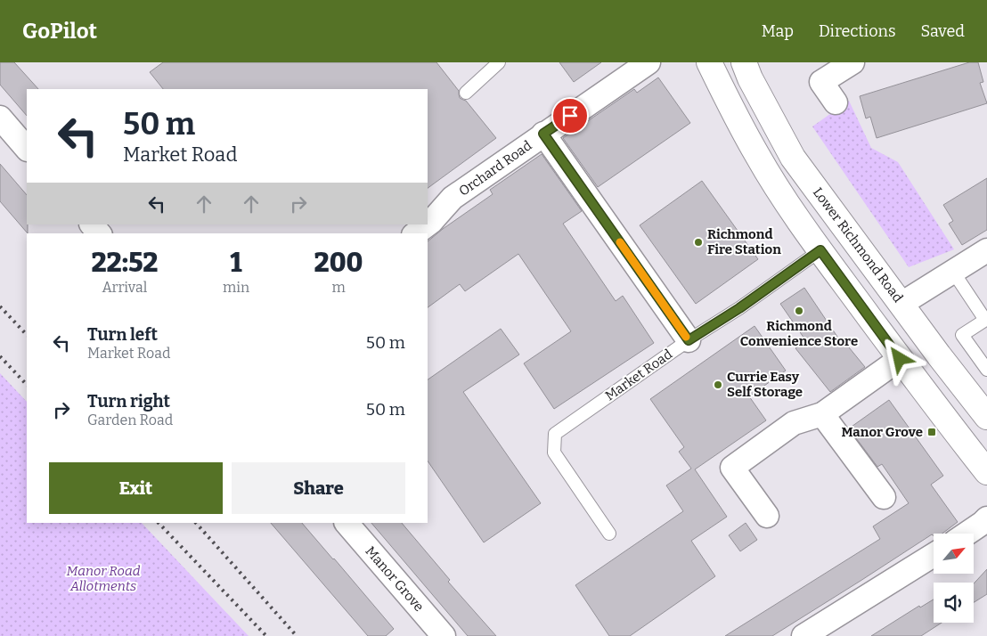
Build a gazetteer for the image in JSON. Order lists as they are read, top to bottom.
{
  "streets": {
    "highway": ["Lower Richmond Road"],
    "street": ["Orchard Road", "Manor Grove"],
    "lane": ["Market Road"]
  },
  "parks": ["Manor Road Allotments"],
  "places": {
    "other": ["Richmond Fire Station", "Richmond Convenience Store", "Currie Easy Self Storage"],
    "transit": ["Manor Grove"]
  },
  "north": "top right",
  "page": {
    "header": "GoPilot",
    "nav": ["Map", "Directions", "Saved"],
    "turn": ["50 m", "Market Road"],
    "eta": [
      "22:52",
      "Arrival",
      "1",
      "min",
      "200",
      "m"
    ],
    "list": [
      {
        "name": "Turn left",
        "note": "Market Road",
        "value": "50 m"
      },
      {
        "name": "Turn right",
        "note": "Garden Road",
        "value": "50 m"
      }
    ],
    "buttons": ["Exit", "Share"]
  }
}
